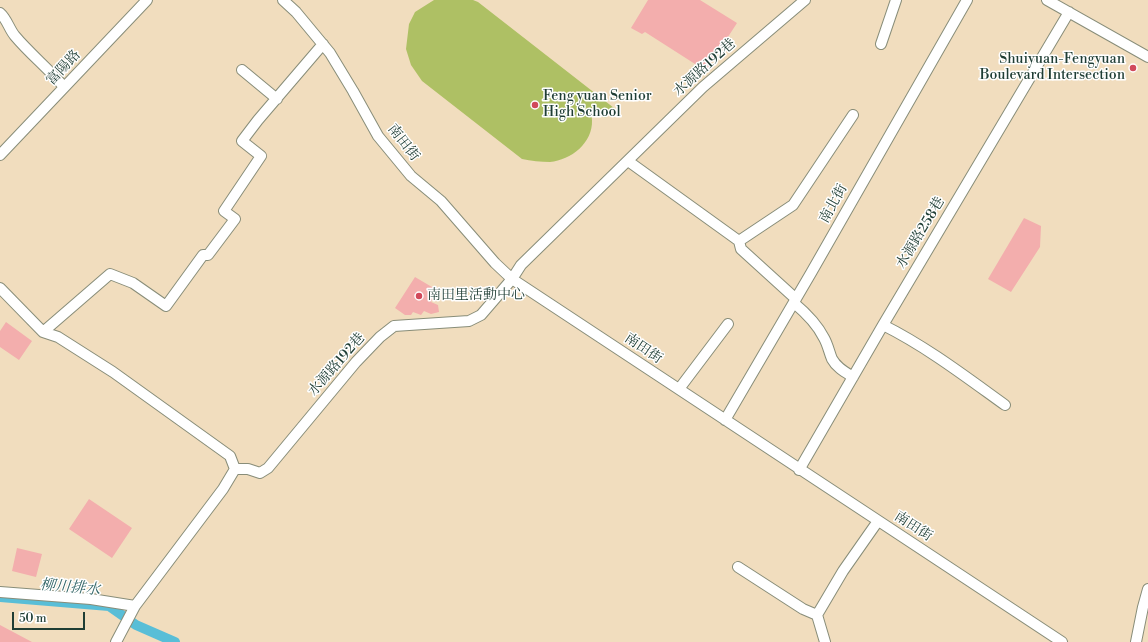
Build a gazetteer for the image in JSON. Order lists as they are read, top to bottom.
{
  "streets": {
    "street": [
      "富陽路",
      "水源路192巷",
      "南田街",
      "南北街",
      "水源路258巷"
    ]
  },
  "crossings": [
    ["水源路192巷", "南田街"],
    ["南田街", "南北街"],
    ["南田街", "水源路258巷"]
  ],
  "water": ["柳川排水"],
  "places": ["Shuiyuan-Fengyuan Boulevard Intersection", "Feng yuan Senior High School", "南田里活動中心"],
  "scale_bar": "50 m"
}
